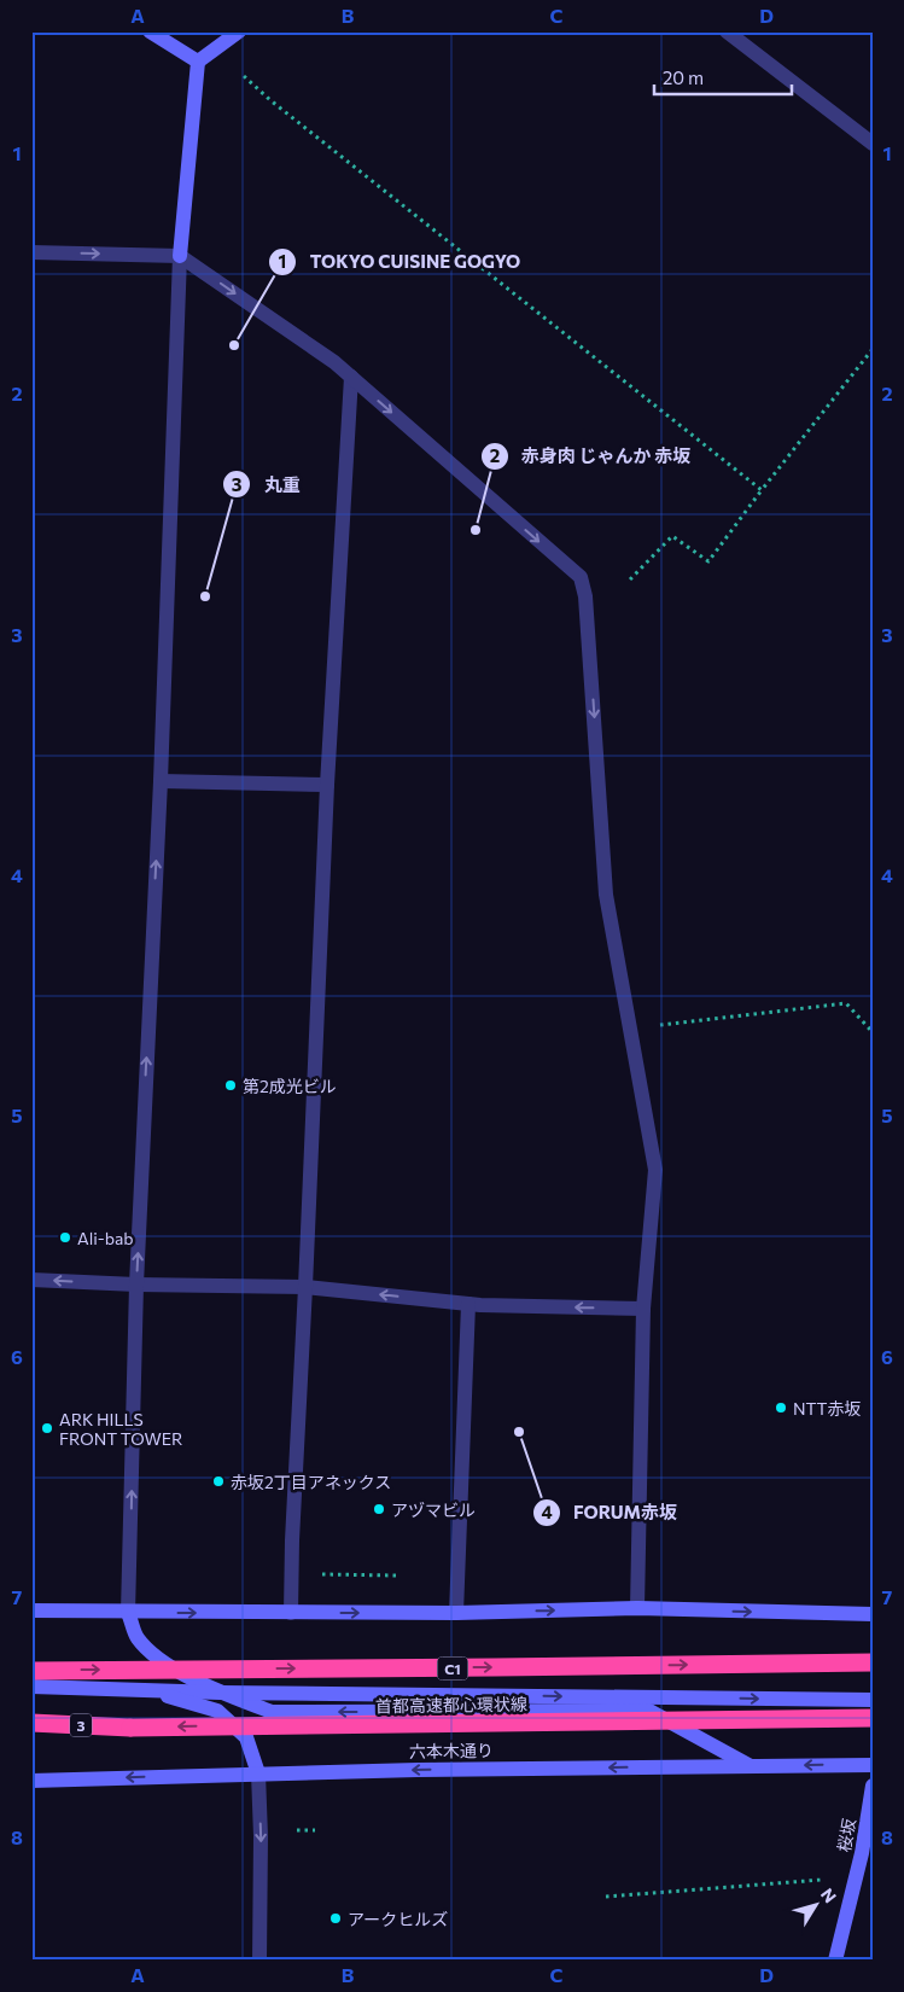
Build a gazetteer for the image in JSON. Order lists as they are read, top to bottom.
{
  "streets": {
    "highway": ["C1", "首都高速都心環状線", "3"],
    "main road": ["六本木通り", "桜坂"]
  },
  "places": [
    "TOKYO CUISINE GOGYO",
    "赤身肉 じゃんか 赤坂",
    "丸重",
    "第2成光ビル",
    "Ali-bab",
    "NTT赤坂",
    "ARK HILLS FRONT TOWER",
    "FORUM赤坂",
    "赤坂2丁目アネックス",
    "アヅマビル",
    "アークヒルズ"
  ],
  "scale_bar": "20 m",
  "north": "top right",
  "grid": {
    "columns": [
      "A",
      "B",
      "C",
      "D"
    ],
    "rows": [
      "1",
      "2",
      "3",
      "4",
      "5",
      "6",
      "7",
      "8"
    ]
  }
}
